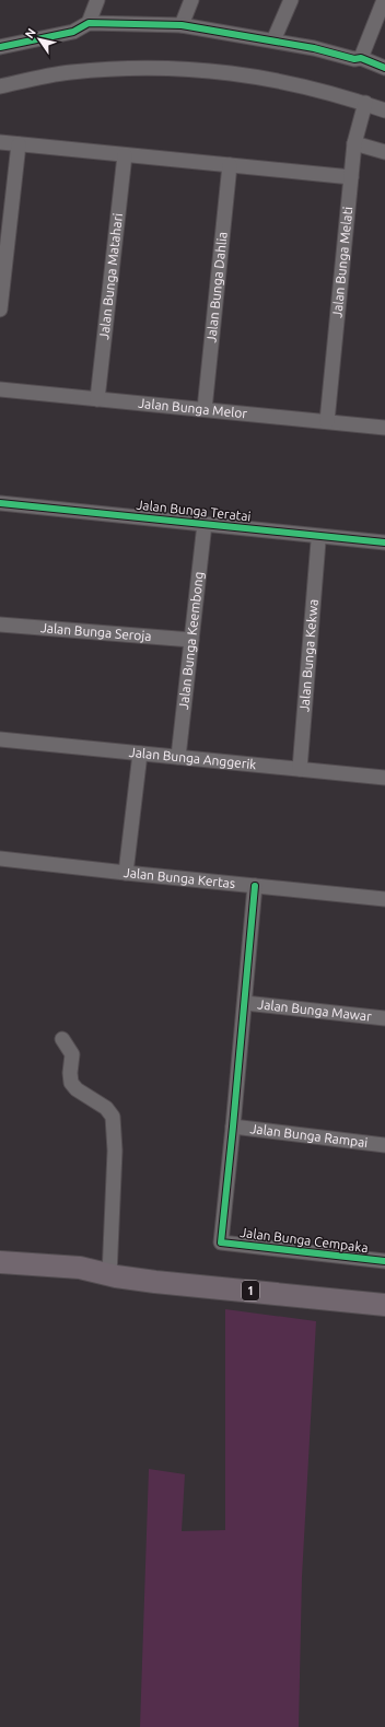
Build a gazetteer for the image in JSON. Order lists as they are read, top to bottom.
{
  "streets": {
    "highway": ["1"],
    "street": [
      "Jalan Bunga Melati",
      "Jalan Bunga Matahari",
      "Jalan Bunga Dahlia",
      "Jalan Bunga Melor",
      "Jalan Bunga Teratai",
      "Jalan Bunga Seroja",
      "Jalan Bunga Keembong",
      "Jalan Bunga Kekwa",
      "Jalan Bunga Anggerik",
      "Jalan Bunga Kertas",
      "Jalan Bunga Mawar",
      "Jalan Bunga Rampai",
      "Jalan Bunga Cempaka"
    ]
  },
  "crossings": [
    ["Jalan Bunga Melati", "Jalan Bunga Melor"],
    ["Jalan Bunga Matahari", "Jalan Bunga Melor"],
    ["Jalan Bunga Dahlia", "Jalan Bunga Melor"],
    ["Jalan Bunga Teratai", "Jalan Bunga Keembong"],
    ["Jalan Bunga Seroja", "Jalan Bunga Keembong"],
    ["Jalan Bunga Keembong", "Jalan Bunga Anggerik"],
    ["Jalan Bunga Kekwa", "Jalan Bunga Anggerik"],
    ["Jalan Bunga Rampai", "Jalan Bunga Cempaka"]
  ],
  "north": "top left"
}
